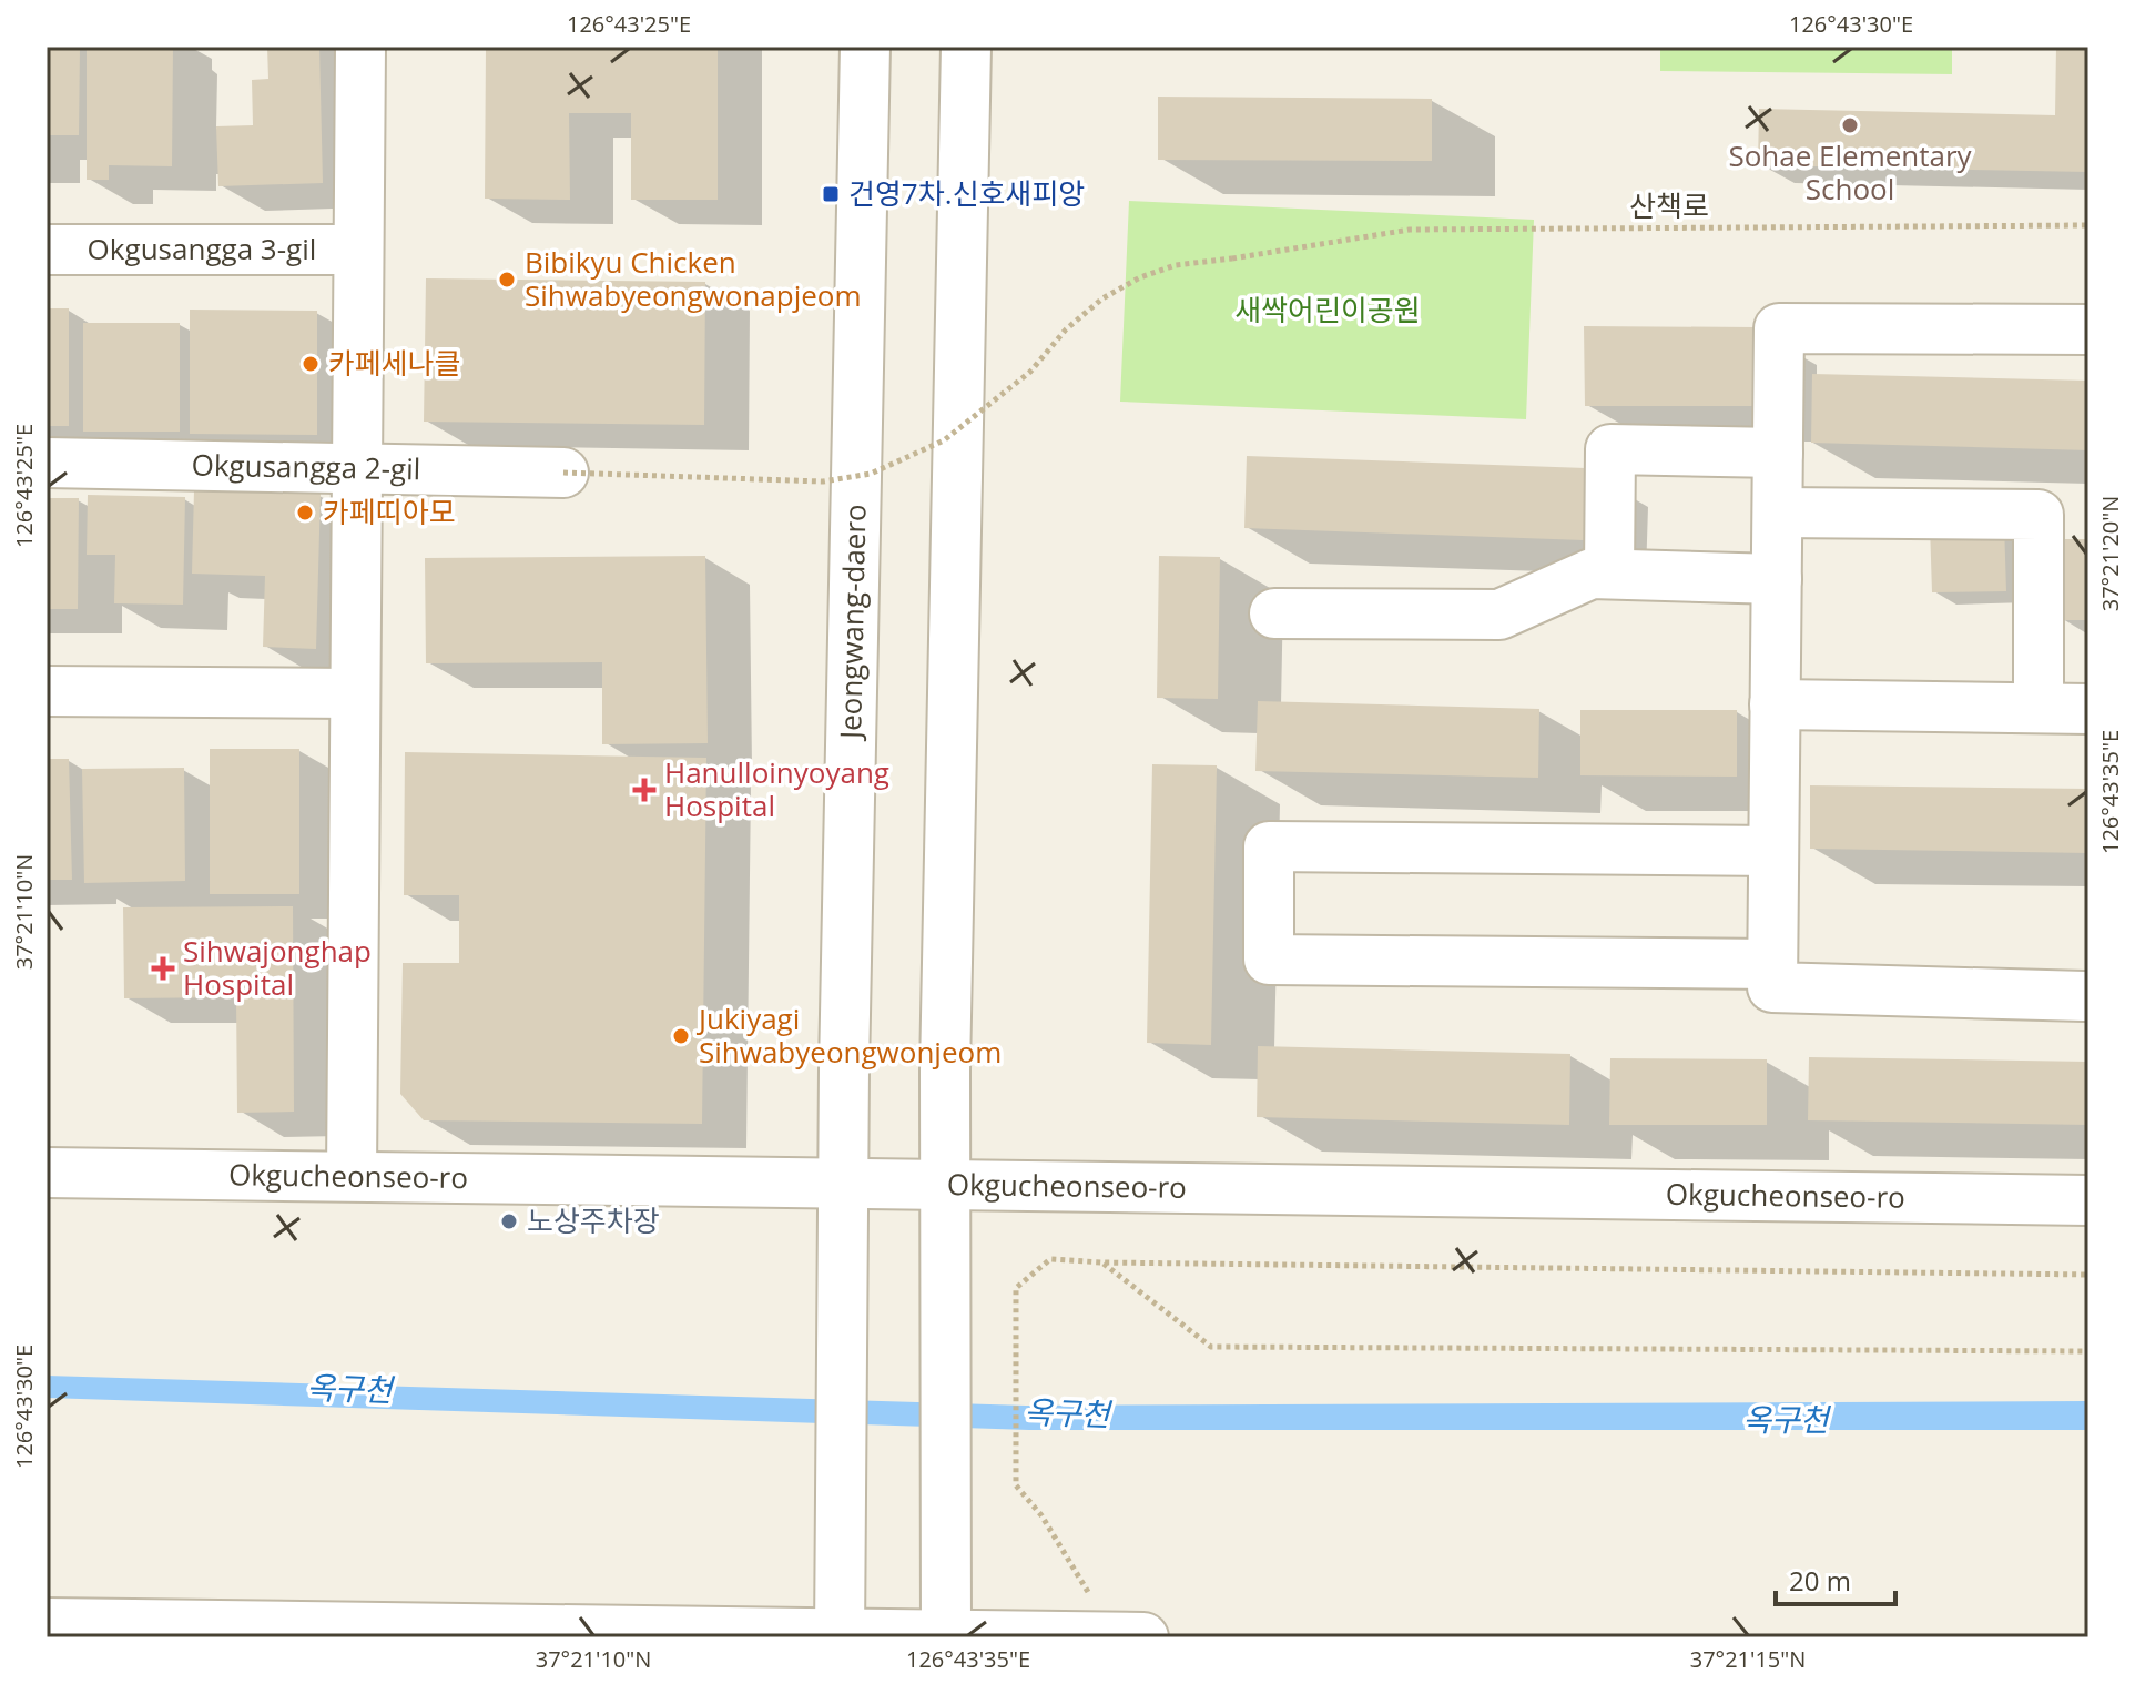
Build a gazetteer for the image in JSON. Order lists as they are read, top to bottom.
{
  "streets": {
    "street": [
      "Okgusangga 3-gil",
      "Okgusangga 2-gil",
      "Jeongwang-daero",
      "Okgucheonseo-ro"
    ],
    "path": ["산책로"]
  },
  "crossings": [
    ["산책로", "Okgusangga 2-gil"],
    ["Okgusangga 3-gil", "Okgusangga 2-gil"],
    ["Okgusangga 3-gil", "Okgucheonseo-ro"],
    ["Jeongwang-daero", "Okgucheonseo-ro"]
  ],
  "water": ["옥구천"],
  "parks": ["새싹어린이공원"],
  "places": {
    "other": [
      "Sohae Elementary School",
      "Bibikyu Chicken Sihwabyeongwonapjeom",
      "카페세나클",
      "카페띠아모",
      "Jukiyagi Sihwabyeongwonjeom",
      "노상주차장"
    ],
    "transit": ["건영7차.신호새피앙"],
    "health": ["Hanulloinyoyang Hospital", "Sihwajonghap Hospital"]
  },
  "scale_bar": "20 m",
  "coordinates": [
    "126°43'25\"E",
    "126°43'30\"E",
    "37°21'20\"N",
    "126°43'35\"E",
    "37°21'10\"N",
    "37°21'15\"N"
  ]
}
